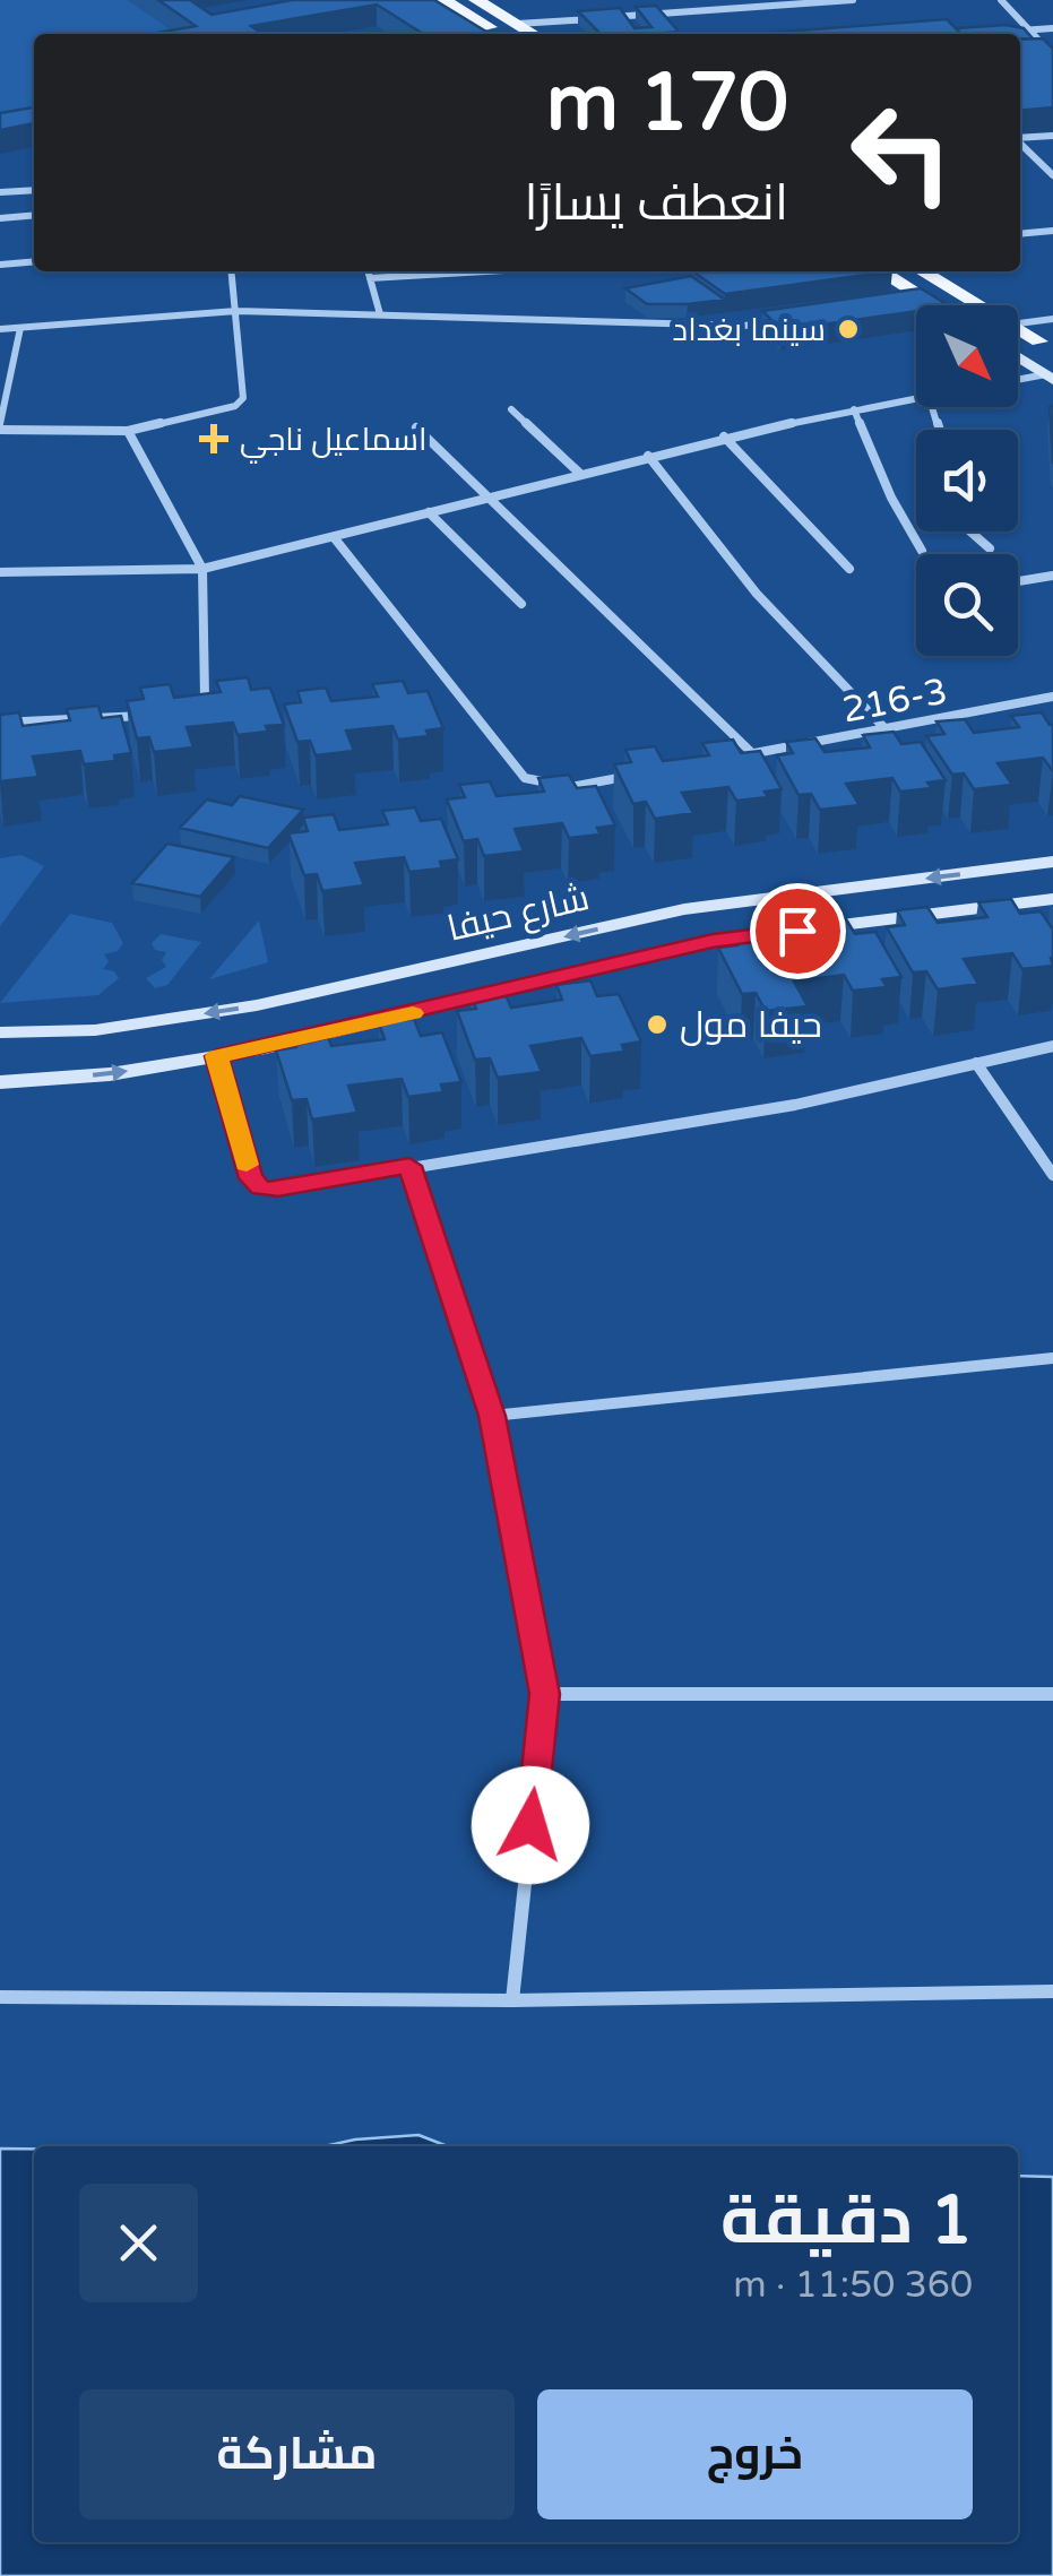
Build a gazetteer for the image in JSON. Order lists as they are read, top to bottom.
{
  "streets": {
    "main road": ["شارع حيفا"],
    "street": ["216-3"]
  },
  "places": {
    "other": ["سينما بغداد", "حيفا مول"],
    "health": ["اسماعيل ناجي"]
  },
  "north": "bottom right",
  "page": {
    "turn": ["170 m", "انعطف يسارًا"],
    "heading": ["1 دقيقة", "360 m · 11:50"],
    "buttons": ["خروج", "مشاركة"]
  }
}
